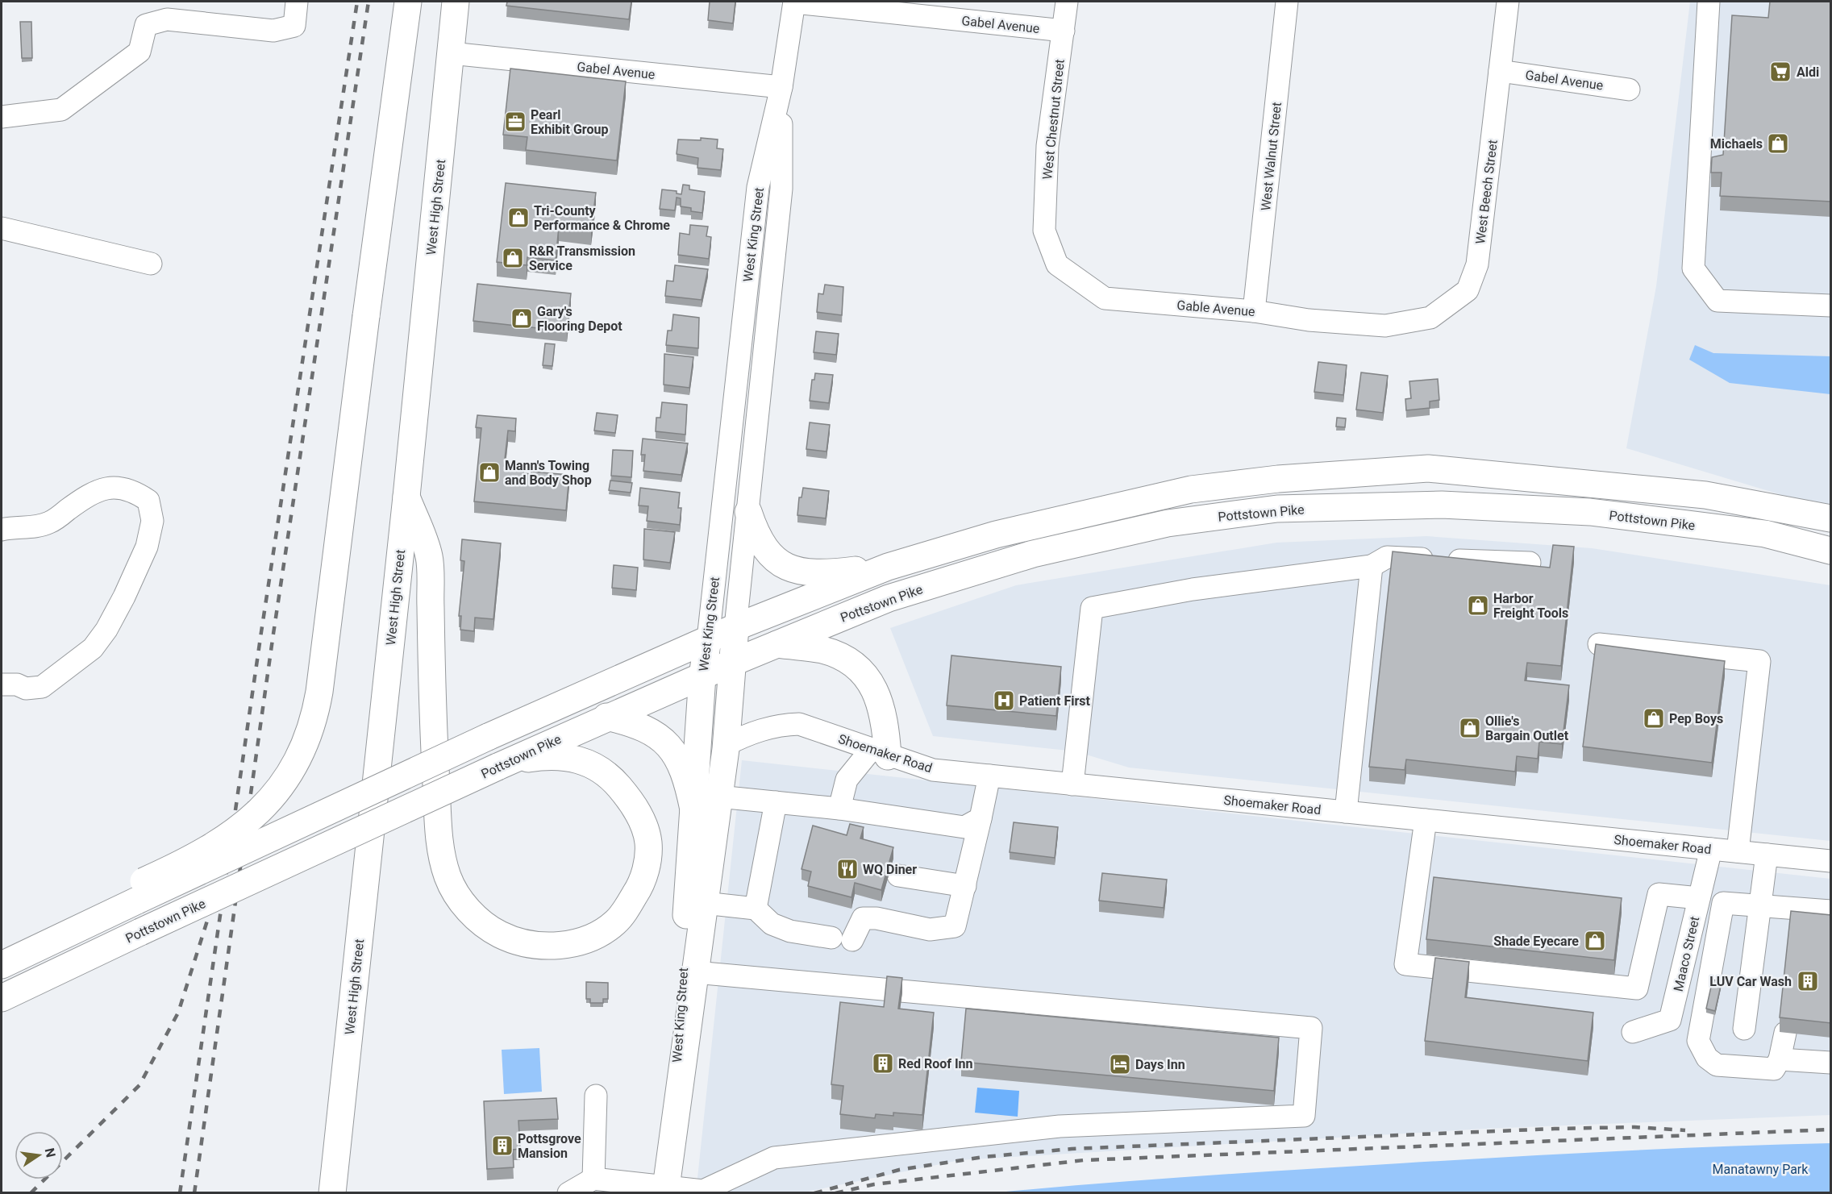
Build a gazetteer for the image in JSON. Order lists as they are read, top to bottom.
{
  "streets": {
    "main road": ["West High Street", "West King Street", "Pottstown Pike"],
    "street": [
      "Gabel Avenue",
      "West Chestnut Street",
      "West Walnut Street",
      "West Beech Street",
      "Gable Avenue",
      "Shoemaker Road",
      "Maaco Street"
    ]
  },
  "crossings": [
    ["Gabel Avenue", "West Chestnut Street"],
    ["Gabel Avenue", "West Beech Street"],
    ["Gabel Avenue", "West High Street"],
    ["Gabel Avenue", "West King Street"],
    ["West Chestnut Street", "Gable Avenue"],
    ["West Walnut Street", "Gable Avenue"],
    ["West Beech Street", "Gable Avenue"],
    ["West King Street", "Pottstown Pike"],
    ["West King Street", "Shoemaker Road"],
    ["Shoemaker Road", "Maaco Street"]
  ],
  "parks": ["Manatawny Park"],
  "places": {
    "supermarket": ["Aldi"],
    "office": ["Pearl Exhibit Group"],
    "shop": [
      "Michaels",
      "Tri-County Performance & Chrome",
      "R&R Transmission Service",
      "Gary's Flooring Depot",
      "Mann's Towing and Body Shop",
      "Harbor Freight Tools",
      "Pep Boys",
      "Ollie's Bargain Outlet",
      "Shade Eyecare"
    ],
    "hospital": ["Patient First"],
    "restaurant": ["WQ Diner"],
    "building": ["LUV Car Wash", "Red Roof Inn", "Pottsgrove Mansion"],
    "hotel": ["Days Inn"]
  },
  "north": "right"
}
